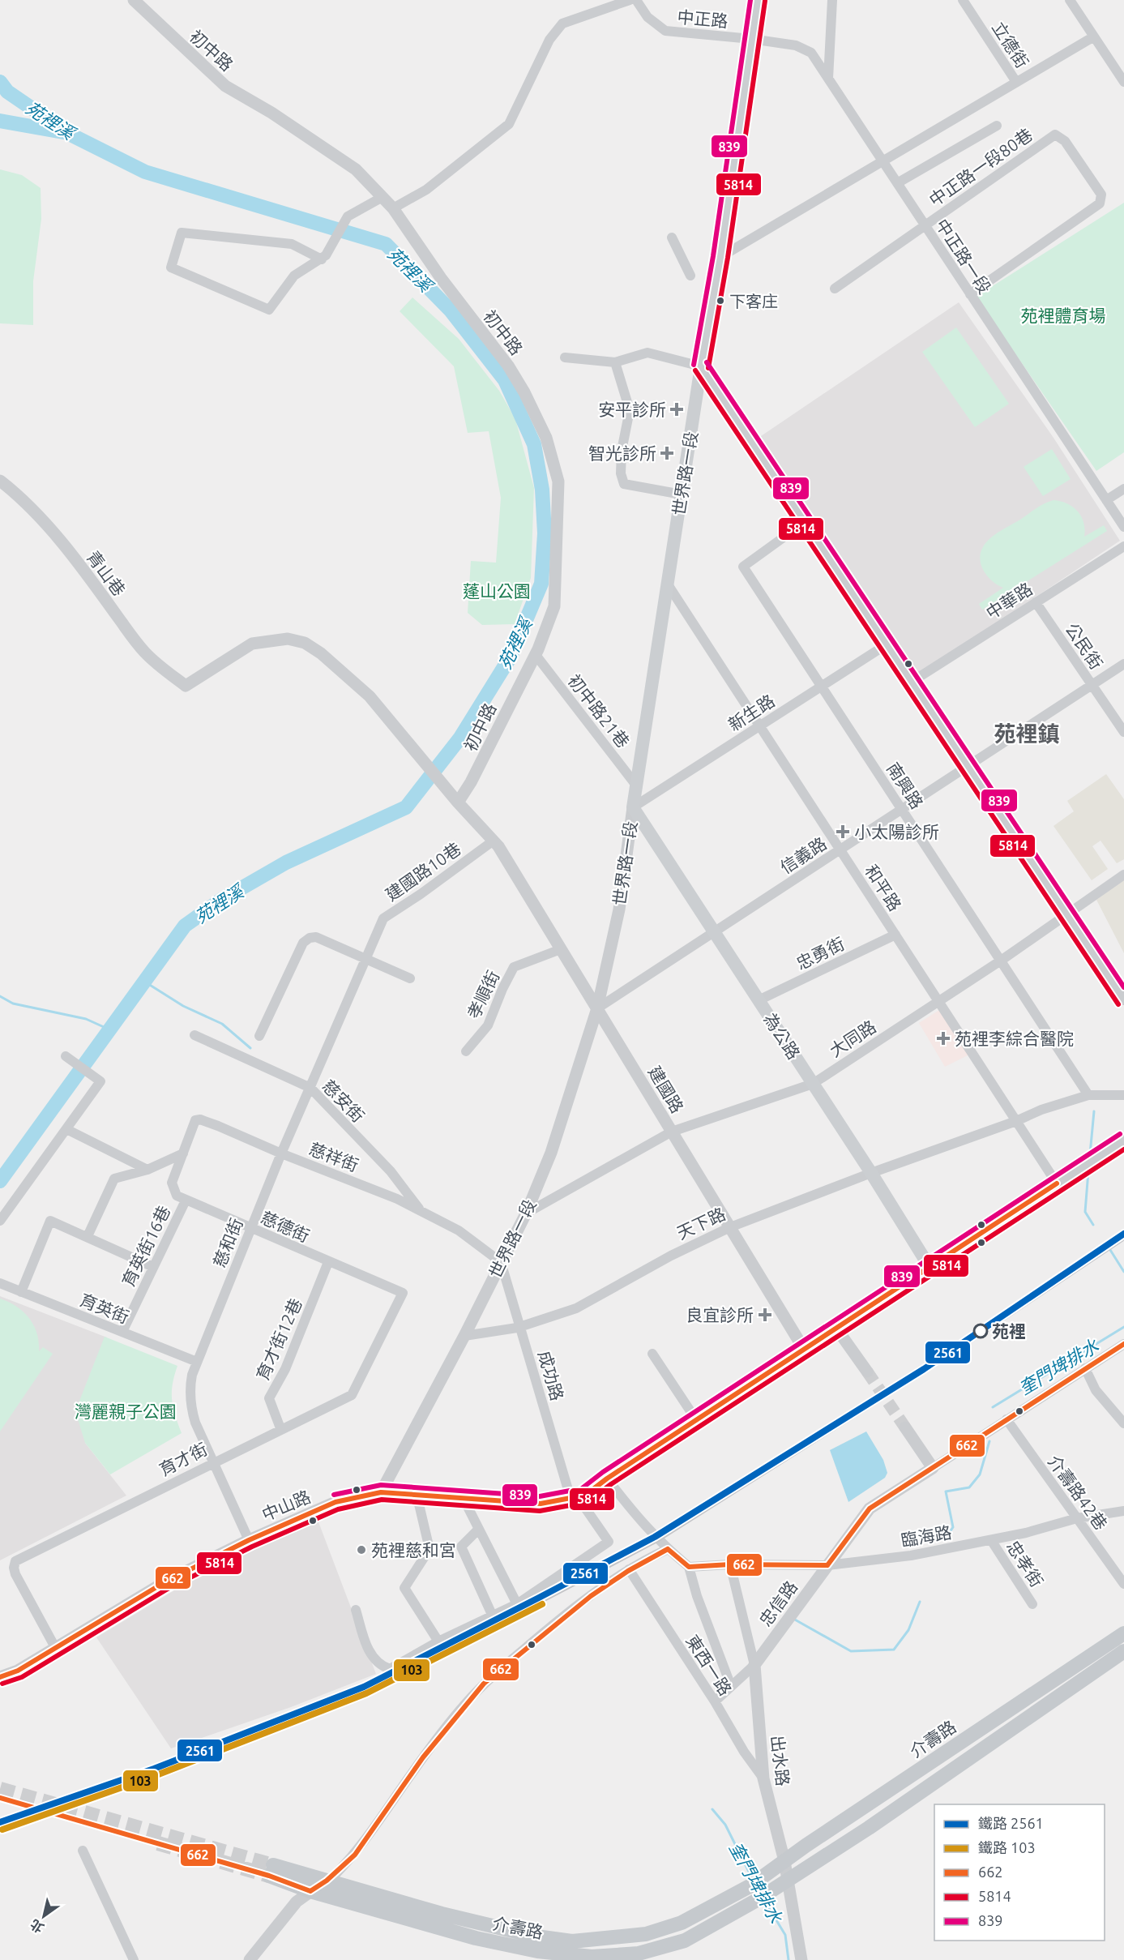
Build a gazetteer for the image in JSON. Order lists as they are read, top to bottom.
{
  "streets": {
    "main road": ["世界路一段", "為公路", "介壽路"],
    "street": [
      "中正路",
      "立德街",
      "初中路",
      "中正路一段80巷",
      "中正路一段",
      "青山巷",
      "中華路",
      "公民街",
      "初中路21巷",
      "新生路",
      "南興路",
      "信義路",
      "建國路10巷",
      "和平路",
      "忠勇街",
      "孝順街",
      "大同路",
      "建國路",
      "慈安街",
      "慈祥街",
      "天下路",
      "慈德街",
      "慈和街",
      "育英街16巷",
      "育英街",
      "育才街12巷",
      "成功路",
      "育才街",
      "介壽路42巷",
      "中山路",
      "臨海路",
      "忠孝街",
      "忠信路",
      "東西一路",
      "出水路"
    ]
  },
  "crossings": [
    ["中正路", "中正路一段"],
    ["中正路", "世界路一段"],
    ["初中路", "初中路21巷"],
    ["初中路", "建國路"],
    ["中正路一段80巷", "中正路一段"],
    ["中正路一段", "世界路一段"],
    ["世界路一段", "初中路21巷"],
    ["世界路一段", "新生路"],
    ["世界路一段", "信義路"],
    ["世界路一段", "和平路"],
    ["世界路一段", "為公路"],
    ["世界路一段", "大同路"],
    ["世界路一段", "建國路"],
    ["世界路一段", "慈祥街"],
    ["世界路一段", "天下路"],
    ["世界路一段", "成功路"],
    ["青山巷", "建國路"],
    ["中華路", "公民街"],
    ["公民街", "信義路"],
    ["新生路", "南興路"],
    ["新生路", "和平路"],
    ["新生路", "為公路"],
    ["南興路", "信義路"],
    ["南興路", "大同路"],
    ["南興路", "天下路"],
    ["信義路", "和平路"],
    ["信義路", "為公路"],
    ["信義路", "建國路"],
    ["建國路10巷", "建國路"],
    ["建國路10巷", "慈和街"],
    ["和平路", "忠勇街"],
    ["和平路", "大同路"],
    ["和平路", "天下路"],
    ["和平路", "中山路"],
    ["忠勇街", "為公路"],
    ["孝順街", "建國路"],
    ["為公路", "大同路"],
    ["為公路", "天下路"],
    ["為公路", "中山路"],
    ["大同路", "建國路"],
    ["建國路", "天下路"],
    ["建國路", "中山路"],
    ["慈安街", "慈祥街"],
    ["慈安街", "慈和街"],
    ["慈祥街", "慈和街"],
    ["慈祥街", "成功路"],
    ["天下路", "成功路"],
    ["慈德街", "慈和街"],
    ["慈德街", "育英街16巷"],
    ["慈德街", "育才街12巷"],
    ["慈德街", "育才街"],
    ["慈和街", "育英街"],
    ["慈和街", "育才街"],
    ["慈和街", "中山路"],
    ["育英街16巷", "育英街"],
    ["育才街12巷", "育才街"],
    ["成功路", "中山路"],
    ["育才街", "中山路"],
    ["介壽路42巷", "臨海路"],
    ["臨海路", "忠孝街"],
    ["臨海路", "忠信路"],
    ["臨海路", "出水路"],
    ["忠信路", "東西一路"],
    ["忠信路", "出水路"],
    ["東西一路", "出水路"],
    ["介壽路", "出水路"]
  ],
  "districts": ["苑裡鎮"],
  "water": ["苑裡溪", "奎門埤排水"],
  "parks": ["苑裡體育場", "蓬山公園", "灣麗親子公園"],
  "places": {
    "other": ["下客庄", "苑裡", "苑裡慈和宮"],
    "health": [
      "安平診所",
      "智光診所",
      "小太陽診所",
      "苑裡李綜合醫院",
      "良宜診所"
    ]
  },
  "lines": [
    "transit line 839",
    "transit line 5814",
    "transit line 662",
    "rail line 2561",
    "rail line 103"
  ],
  "legend": [
    "鐵路 2561",
    "鐵路 103",
    "662",
    "5814",
    "839"
  ],
  "north": "bottom left"
}
